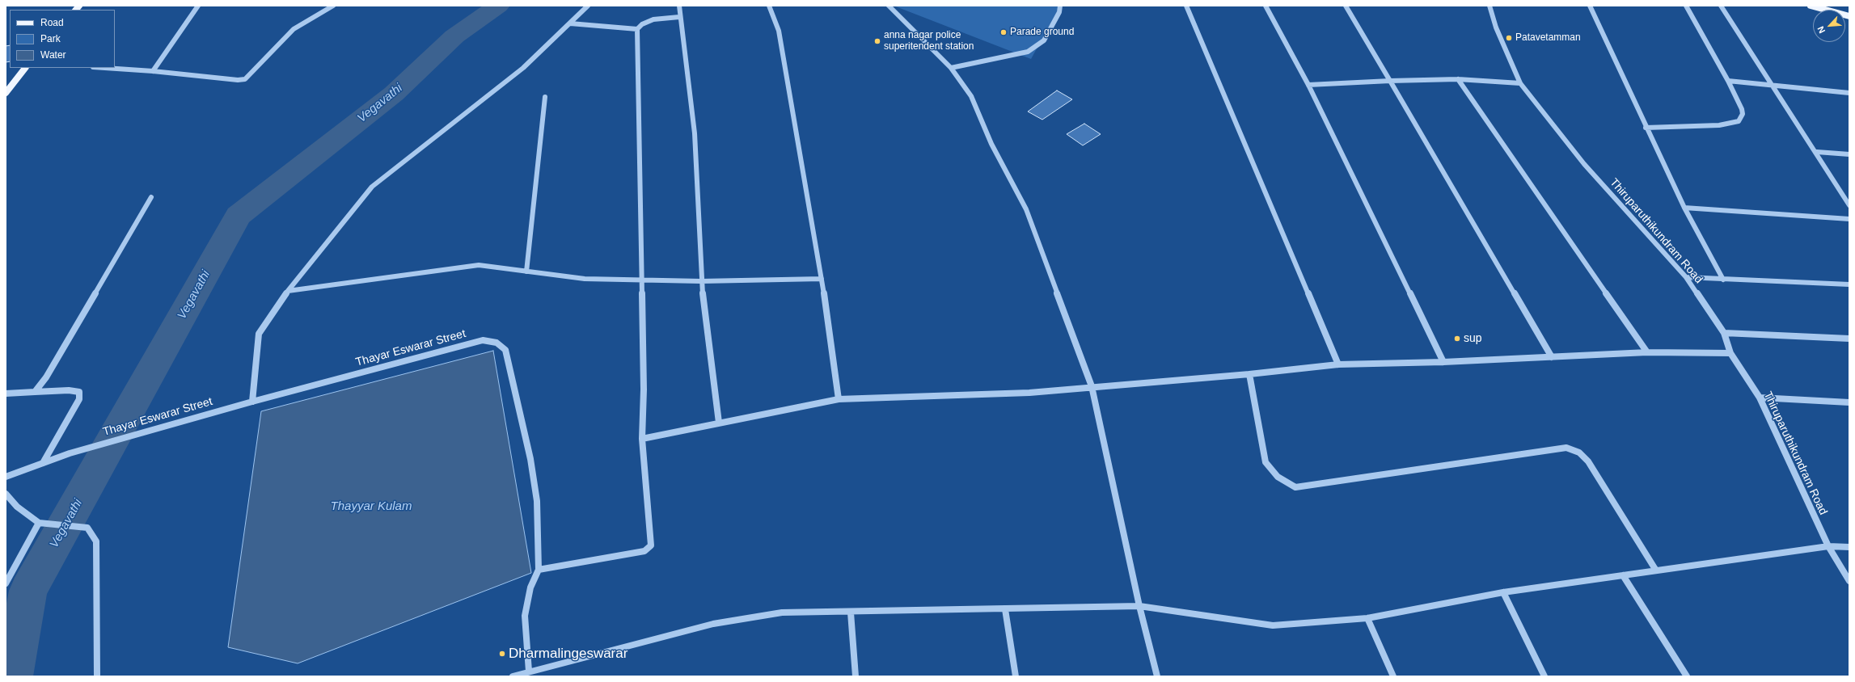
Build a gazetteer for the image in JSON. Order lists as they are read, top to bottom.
{
  "streets": {
    "street": ["Thiruparuthikundram Road", "Thayar Eswarar Street"]
  },
  "water": ["Vegavathi", "Thayyar Kulam"],
  "places": [
    "Parade ground",
    "Patavetamman",
    "anna nagar police superitendent station",
    "sup",
    "Dharmalingeswarar"
  ],
  "legend": ["Road", "Park", "Water"],
  "north": "bottom left"
}
